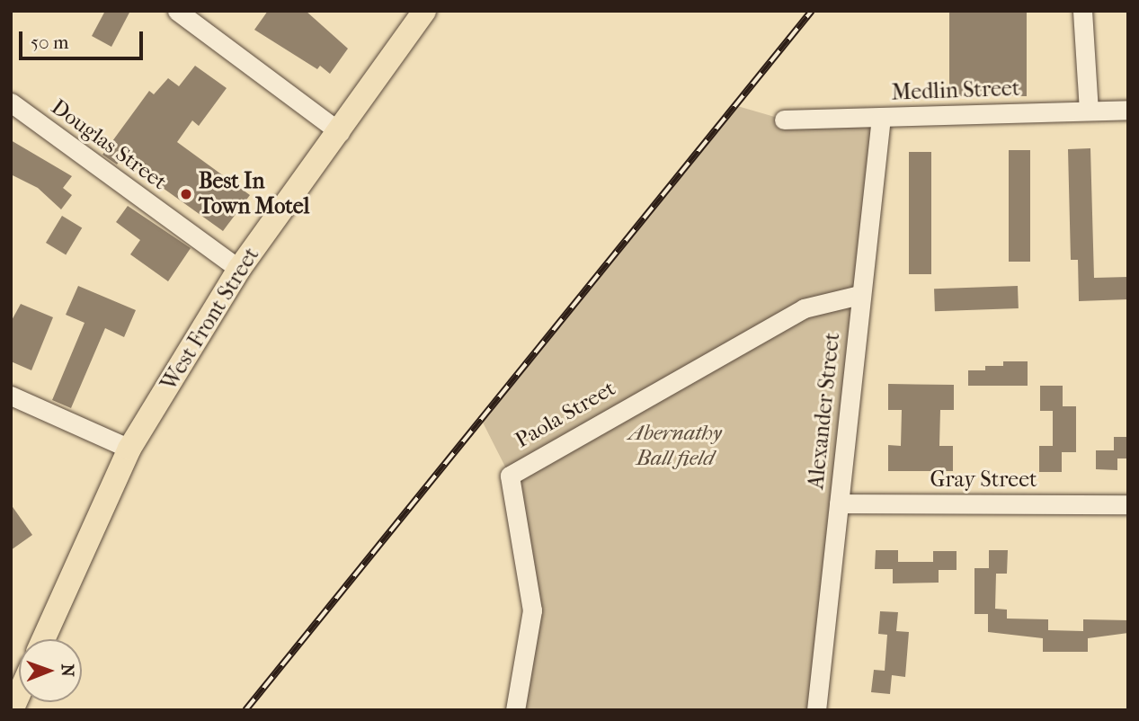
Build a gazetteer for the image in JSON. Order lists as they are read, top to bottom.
{
  "streets": {
    "main road": ["West Front Street"],
    "street": [
      "Medlin Street",
      "Douglas Street",
      "Alexander Street",
      "Paola Street",
      "Gray Street"
    ]
  },
  "crossings": [
    ["Medlin Street", "Alexander Street"],
    ["Douglas Street", "West Front Street"],
    ["Alexander Street", "Paola Street"],
    ["Alexander Street", "Gray Street"]
  ],
  "parks": ["Abernathy Ball field"],
  "places": ["Best In Town Motel"],
  "scale_bar": "50 m",
  "north": "right"
}
